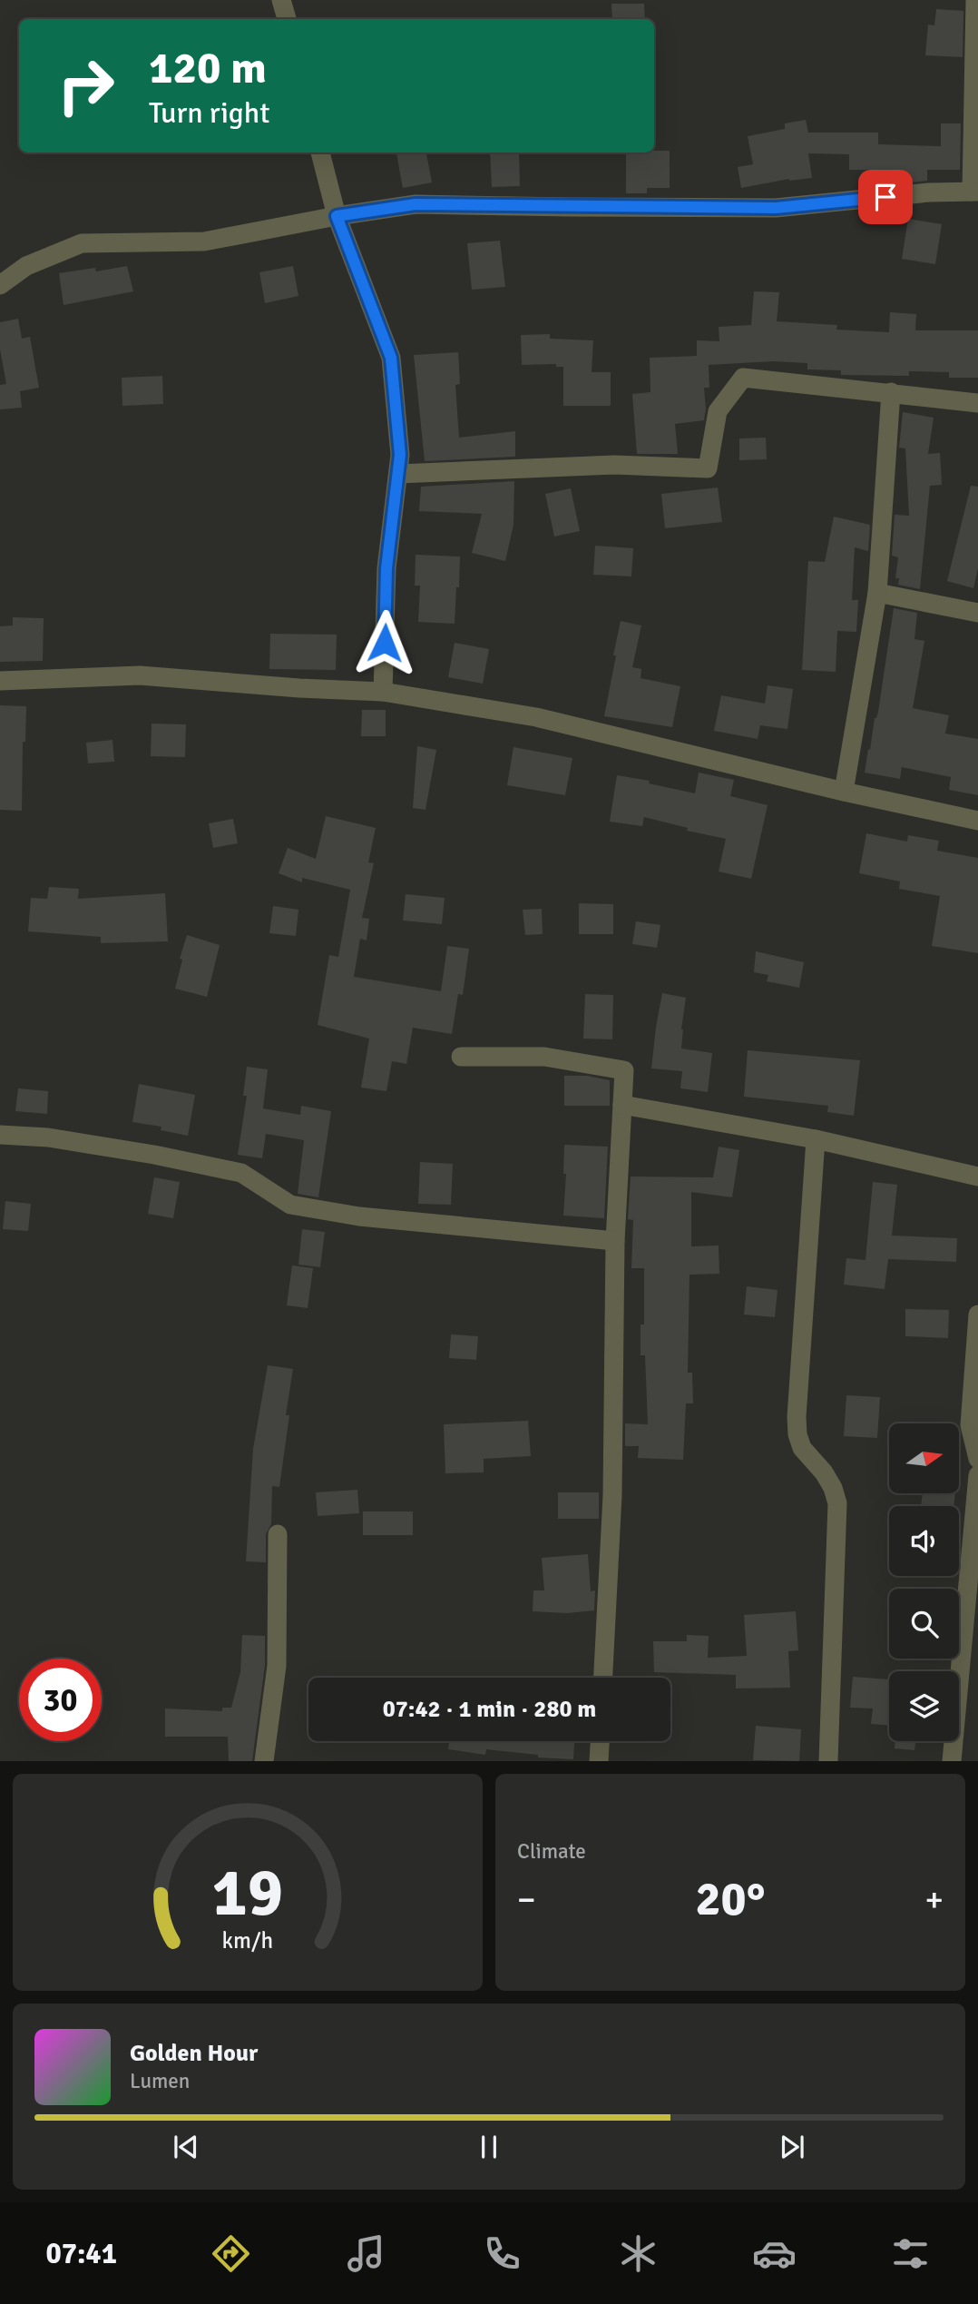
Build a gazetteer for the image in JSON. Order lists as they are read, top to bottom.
{
  "north": "right",
  "page": {
    "turn": ["120 m", "Turn right"],
    "limit": "30",
    "trip": "07:42 · 1 min · 280 m",
    "tile": "Climate",
    "heat": ["−", "20°", "+"],
    "song": ["Golden Hour", "Lumen"],
    "tabs": "07:41",
    "gauge": ["19", "km/h"]
  }
}
